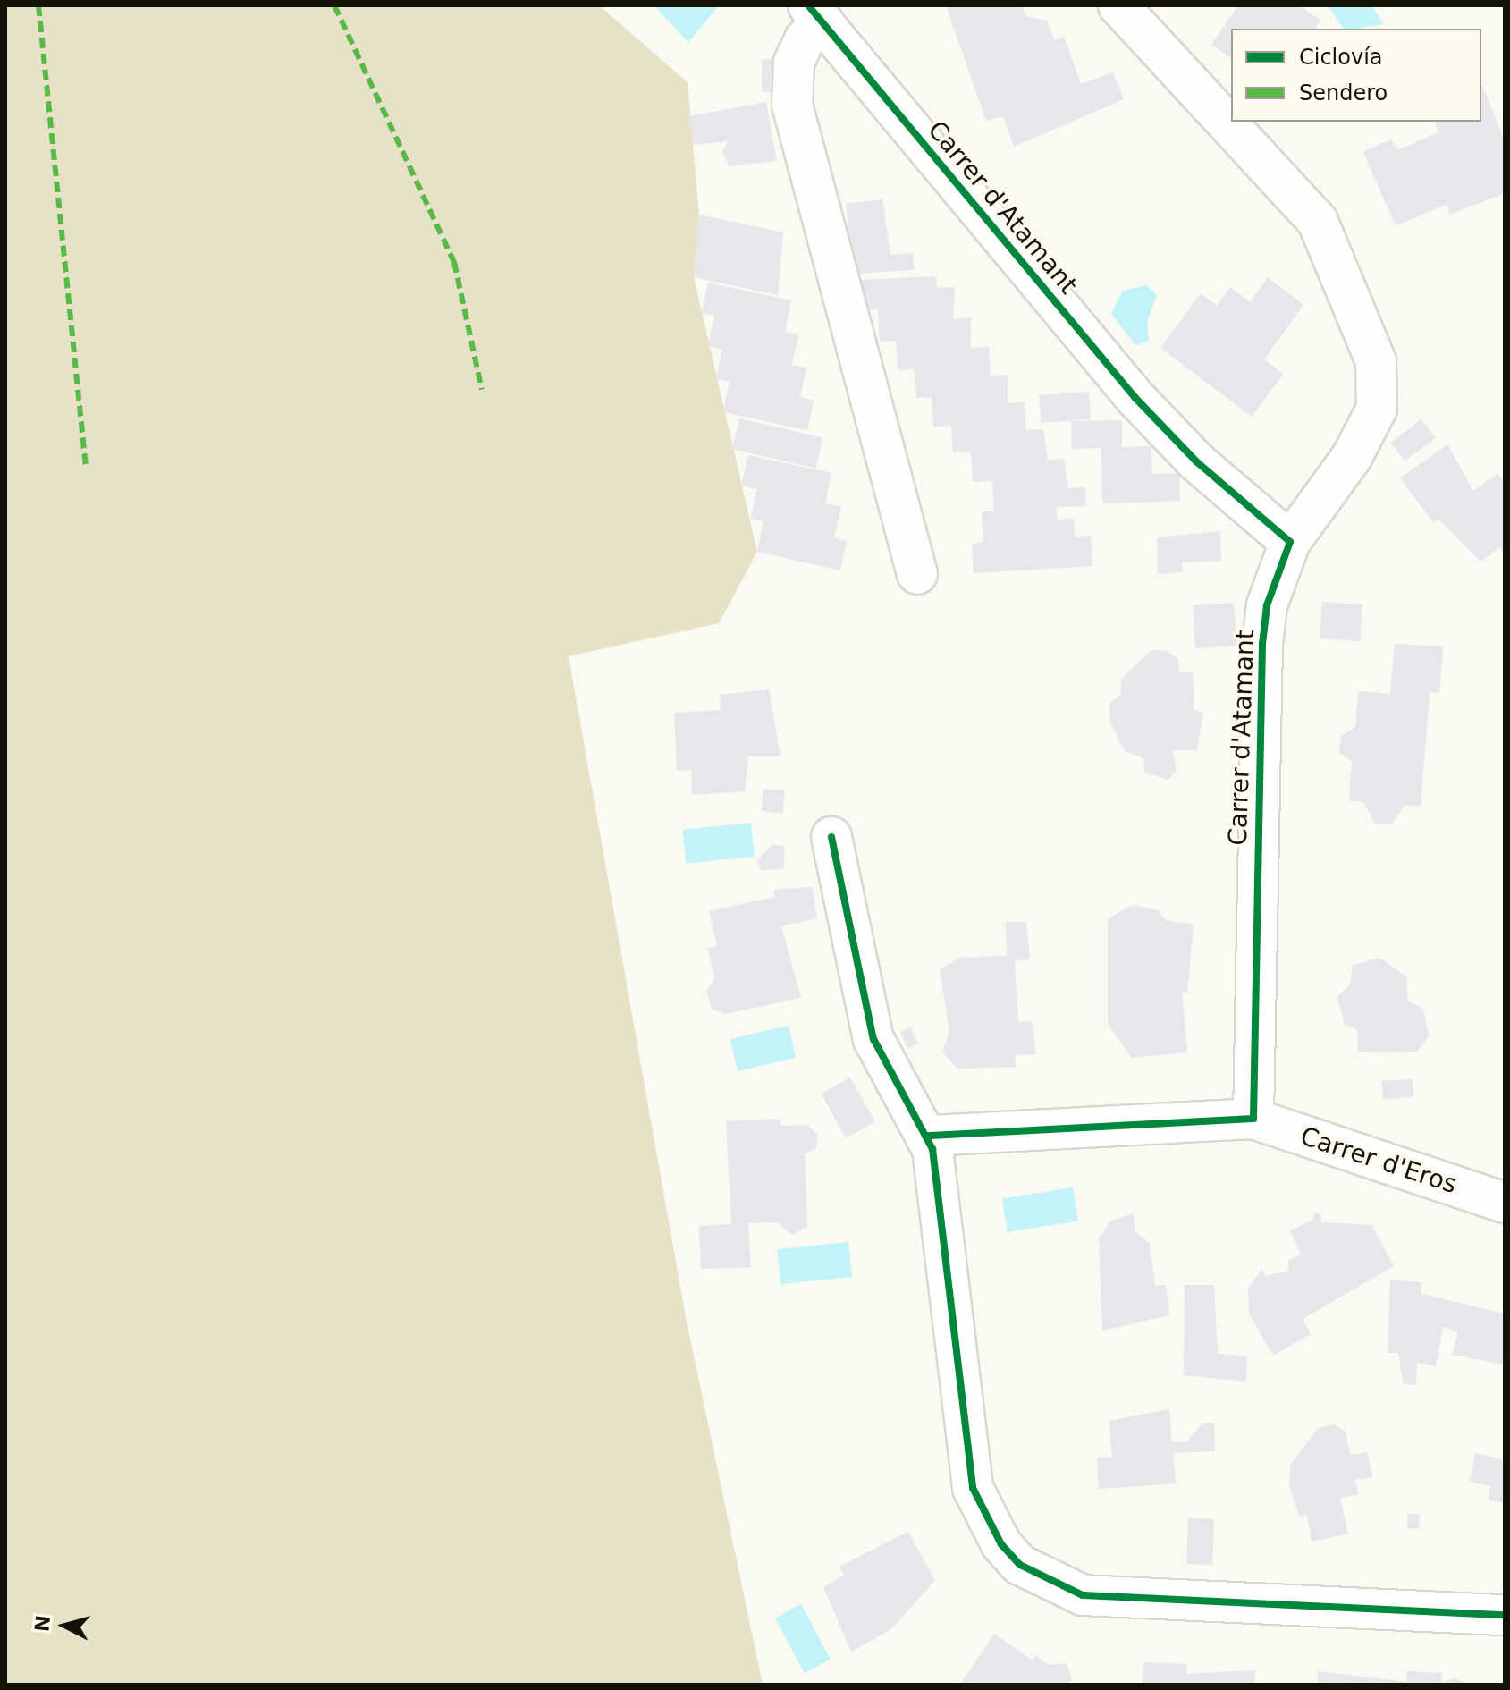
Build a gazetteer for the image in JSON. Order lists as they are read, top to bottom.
{
  "streets": {
    "street": ["Carrer d'Atamant", "Carrer d'Eros"]
  },
  "crossings": [
    ["Carrer d'Atamant", "Carrer d'Eros"]
  ],
  "legend": ["Ciclovía", "Sendero"],
  "north": "left"
}
